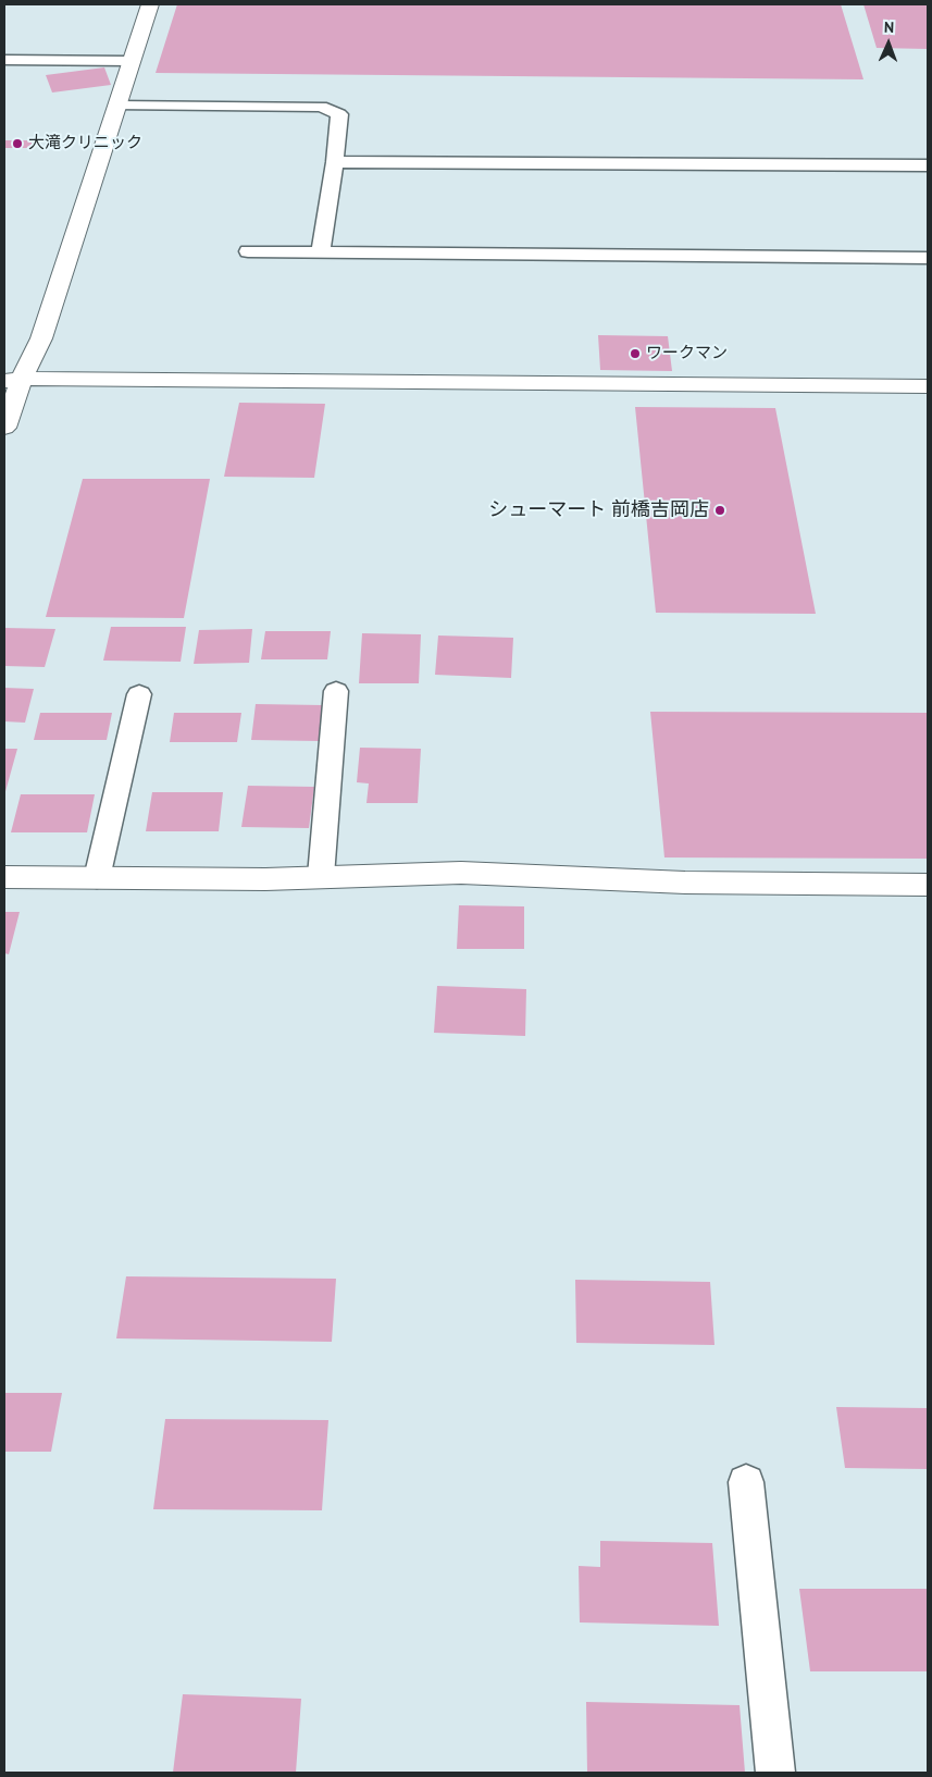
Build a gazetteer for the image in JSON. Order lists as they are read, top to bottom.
{
  "places": ["大滝クリニック", "ワークマン", "シューマート 前橋吉岡店"],
  "north": "top"
}
